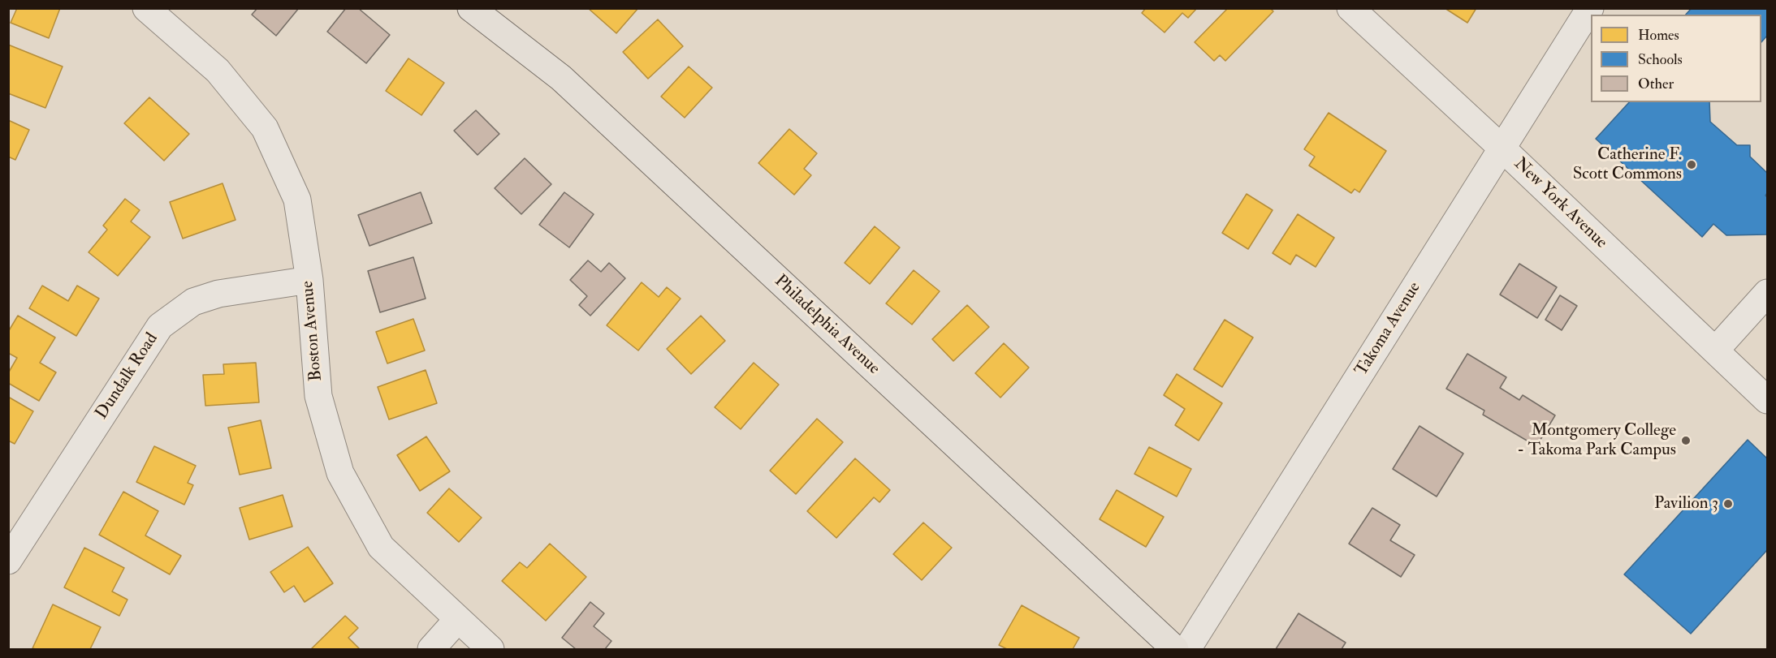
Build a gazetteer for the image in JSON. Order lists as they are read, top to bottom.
{
  "streets": {
    "main road": ["Philadelphia Avenue"],
    "street": [
      "New York Avenue",
      "Takoma Avenue",
      "Boston Avenue",
      "Dundalk Road"
    ]
  },
  "crossings": [
    ["New York Avenue", "Takoma Avenue"],
    ["Boston Avenue", "Dundalk Road"]
  ],
  "places": ["Catherine F. Scott Commons", "Montgomery College - Takoma Park Campus", "Pavilion 3"],
  "legend": ["Homes", "Schools", "Other"]
}
